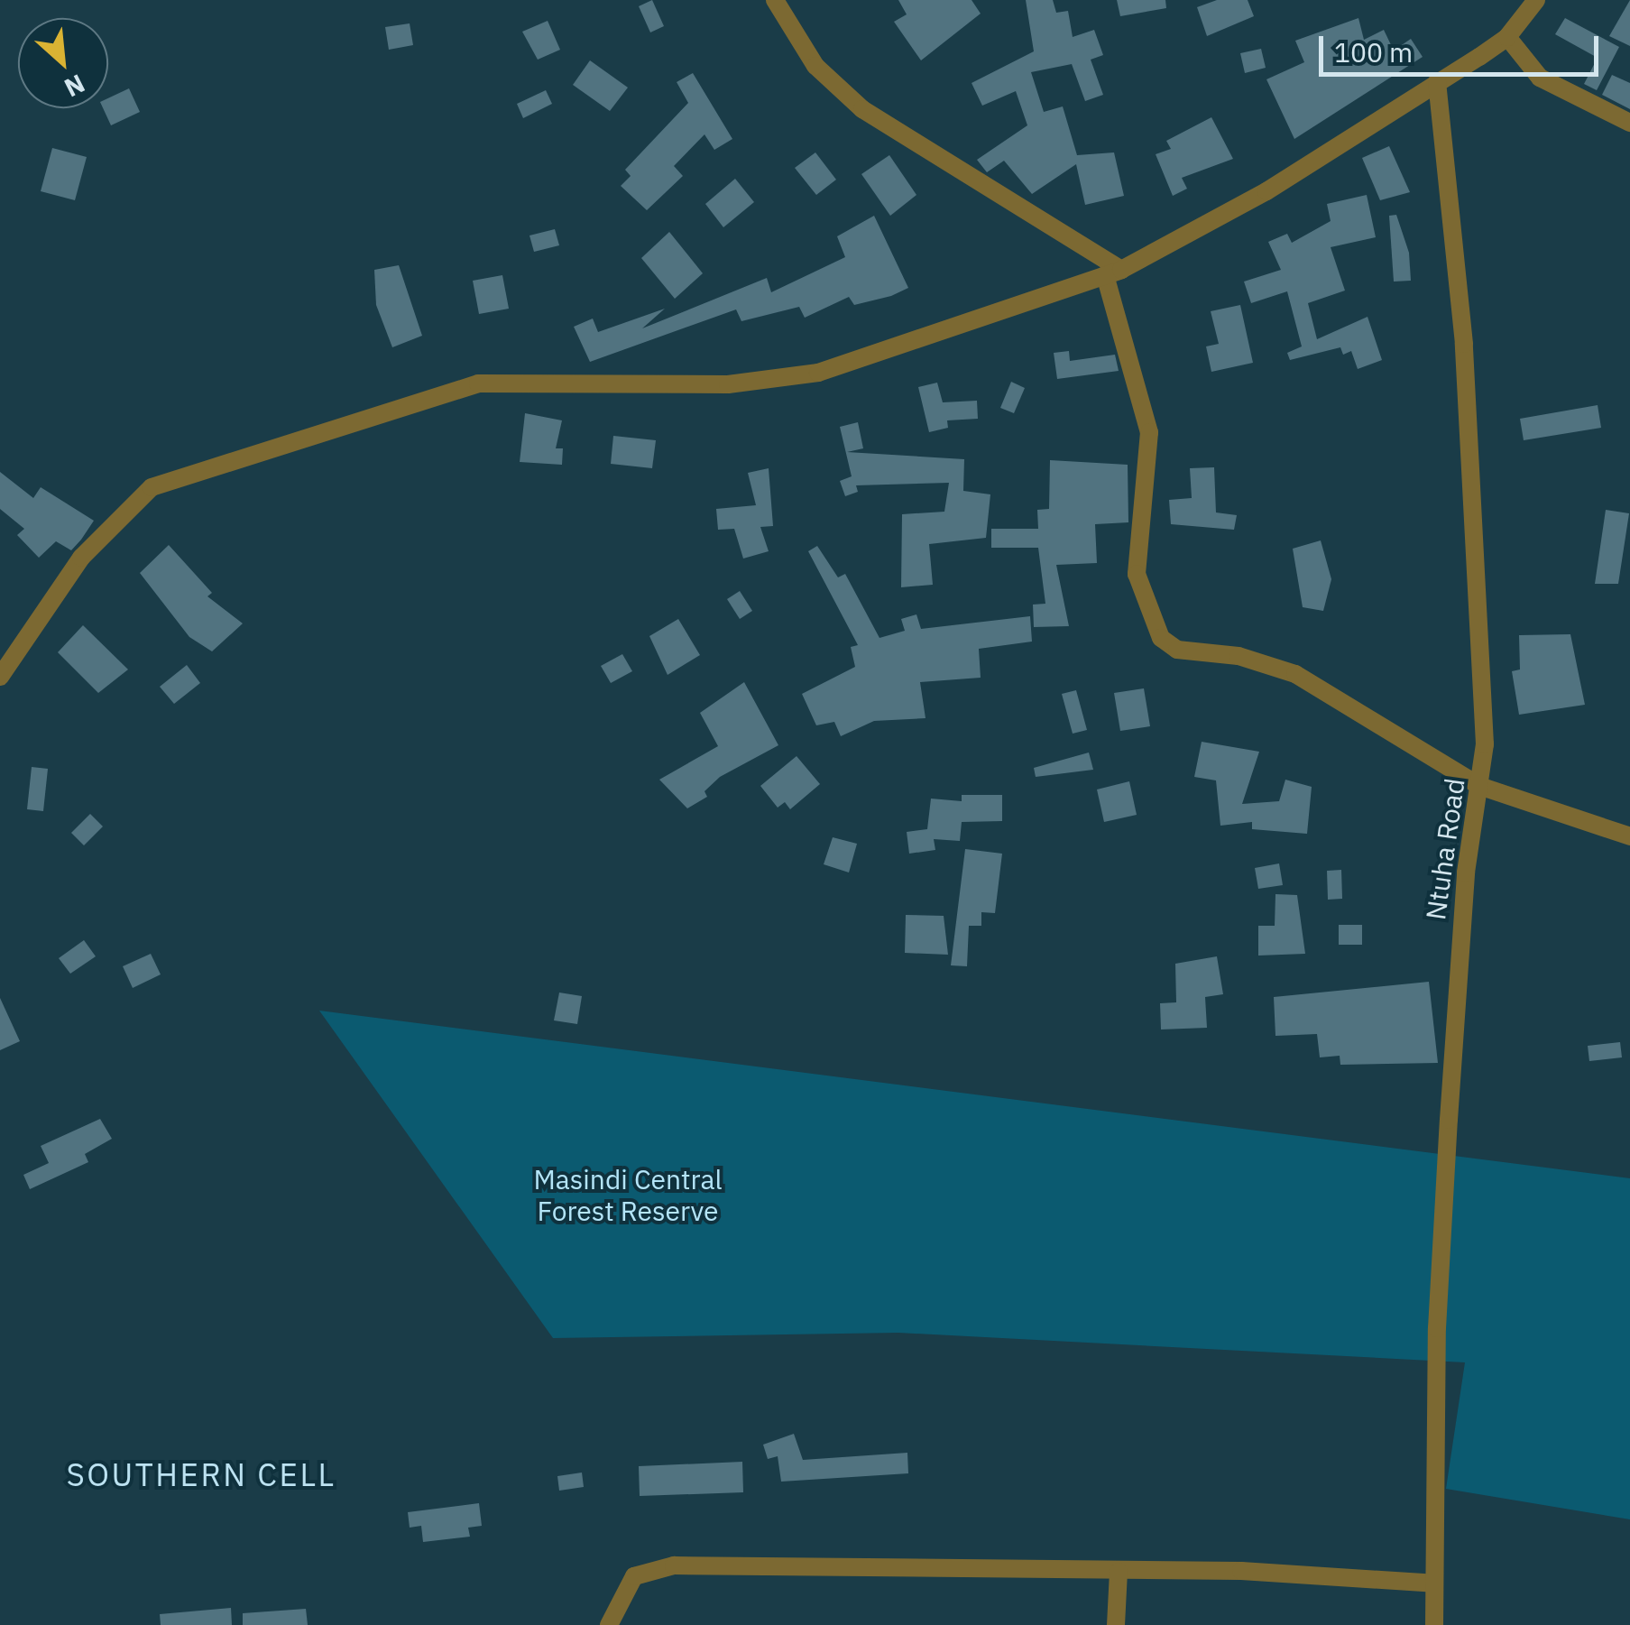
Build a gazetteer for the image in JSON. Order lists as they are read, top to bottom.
{
  "streets": {
    "street": ["Ntuha Road"]
  },
  "districts": ["SOUTHERN CELL"],
  "parks": ["Masindi Central Forest Reserve"],
  "scale_bar": "100 m",
  "north": "bottom right"
}
